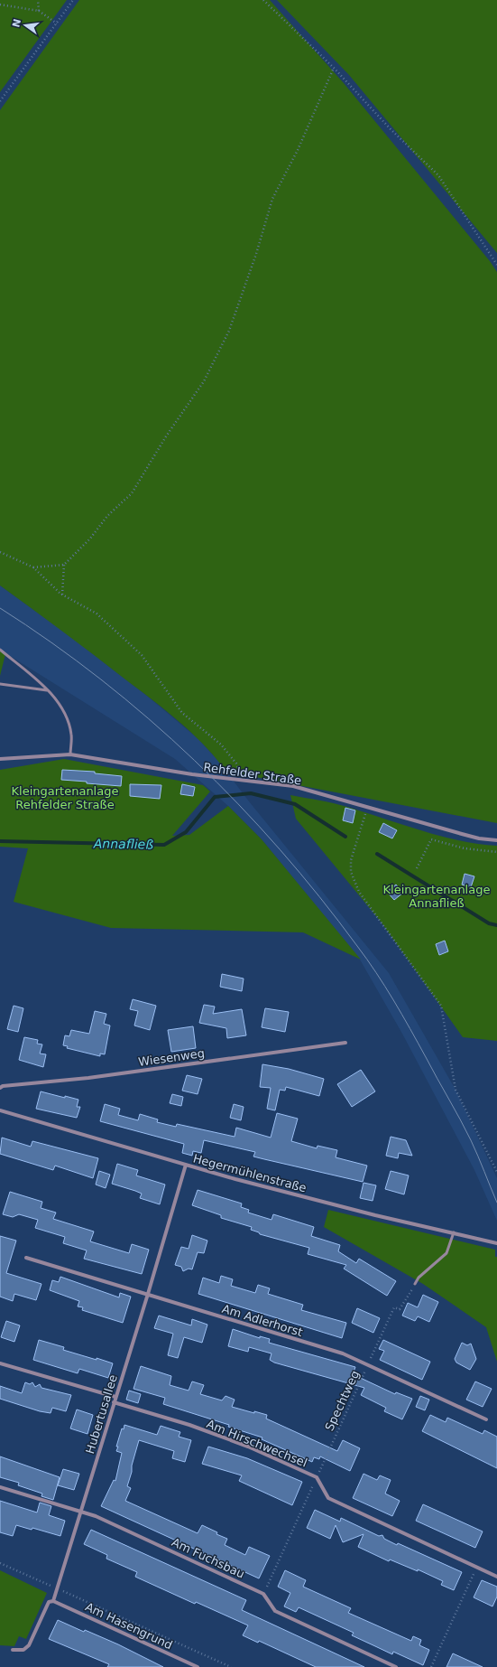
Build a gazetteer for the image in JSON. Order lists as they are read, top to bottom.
{
  "streets": {
    "street": [
      "Rehfelder Straße",
      "Wiesenweg",
      "Hegermühlenstraße",
      "Am Adlerhorst",
      "Hubertusallee",
      "Am Hirschwechsel",
      "Am Fuchsbau",
      "Am Hasengrund"
    ],
    "path": ["Spechtweg"]
  },
  "crossings": [
    ["Hegermühlenstraße", "Hubertusallee"],
    ["Am Adlerhorst", "Spechtweg"],
    ["Am Adlerhorst", "Hubertusallee"],
    ["Spechtweg", "Am Hirschwechsel"],
    ["Spechtweg", "Am Fuchsbau"],
    ["Hubertusallee", "Am Hirschwechsel"],
    ["Hubertusallee", "Am Fuchsbau"],
    ["Hubertusallee", "Am Hasengrund"]
  ],
  "water": ["Annafließ"],
  "parks": ["Kleingartenanlage Rehfelder Straße", "Kleingartenanlage Annafließ"],
  "north": "left"
}
